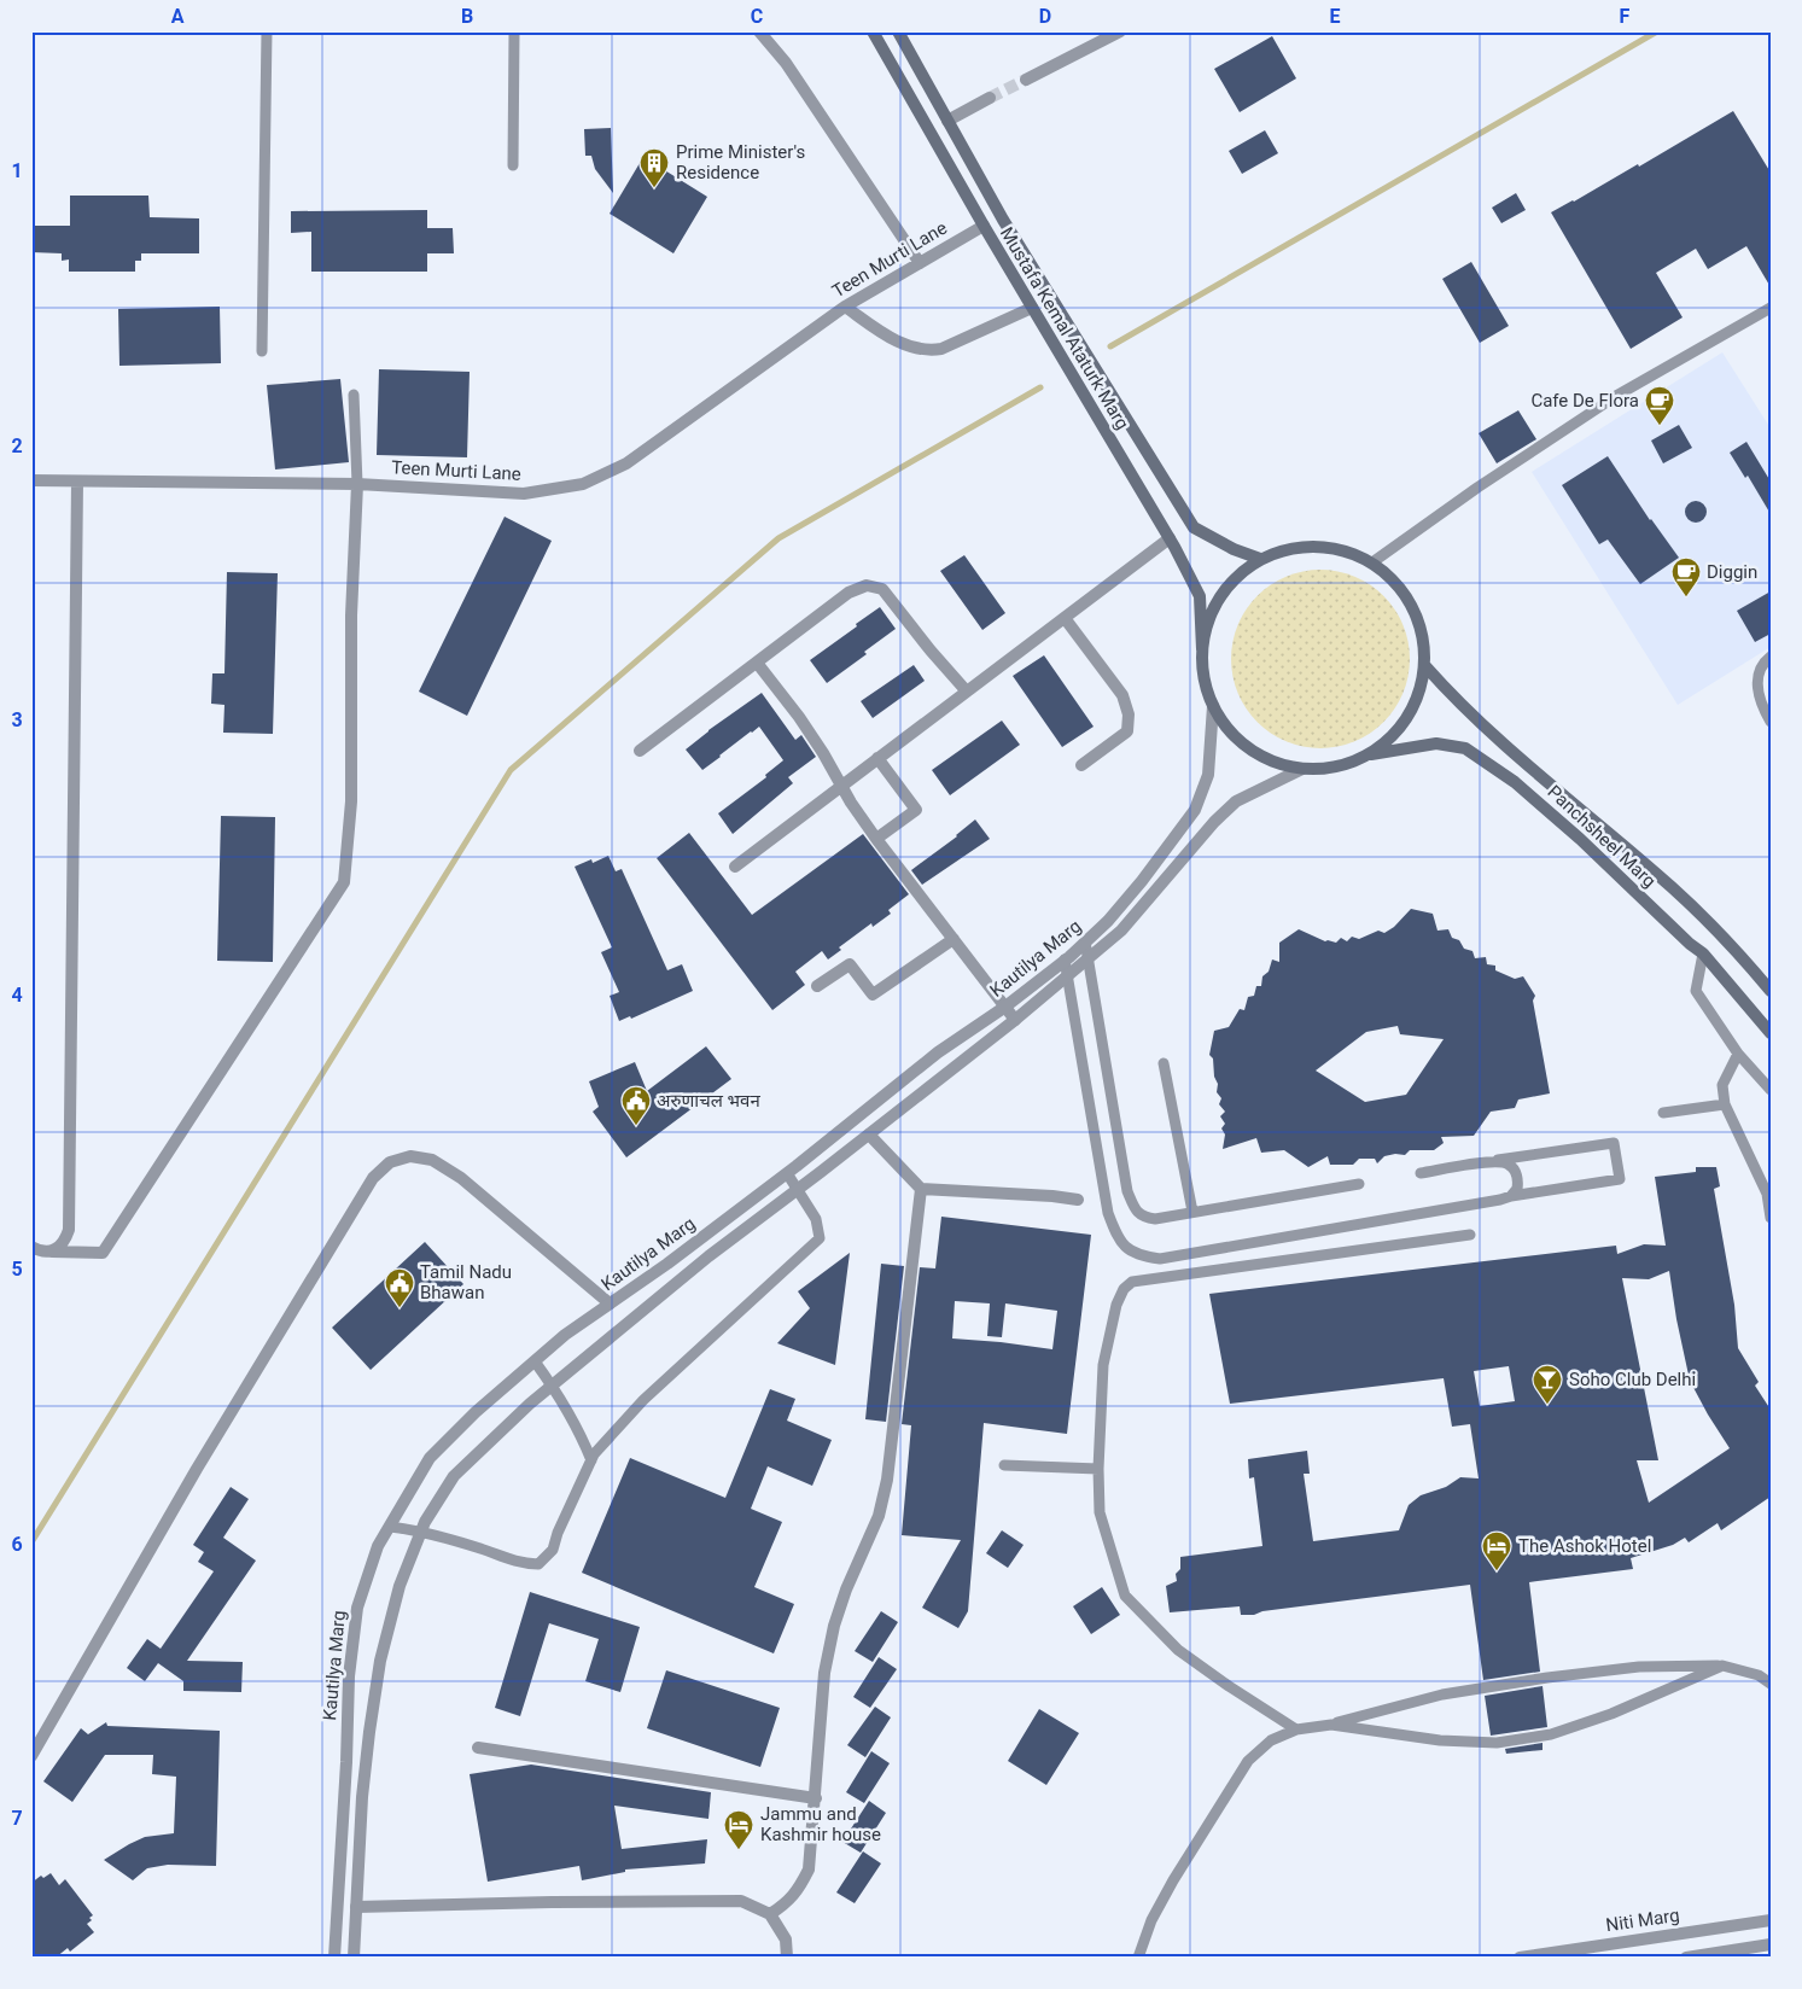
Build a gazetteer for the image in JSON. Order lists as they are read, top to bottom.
{
  "streets": {
    "main road": ["Mustafa Kemal Ataturk Marg", "Panchsheel Marg"],
    "street": ["Teen Murti Lane", "Kautilya Marg", "Niti Marg"]
  },
  "crossings": [
    ["Teen Murti Lane", "Mustafa Kemal Ataturk Marg"],
    ["Mustafa Kemal Ataturk Marg", "Kautilya Marg"]
  ],
  "places": {
    "building": ["Prime Minister's Residence"],
    "cafe": ["Cafe De Flora", "Diggin"],
    "public building": ["अरुणाचल भवन", "Tamil Nadu Bhawan"],
    "bar": ["Soho Club Delhi"],
    "hotel": ["The Ashok Hotel", "Jammu and Kashmir house"]
  },
  "grid": {
    "columns": [
      "A",
      "B",
      "C",
      "D",
      "E",
      "F"
    ],
    "rows": [
      "1",
      "2",
      "3",
      "4",
      "5",
      "6",
      "7"
    ]
  }
}
